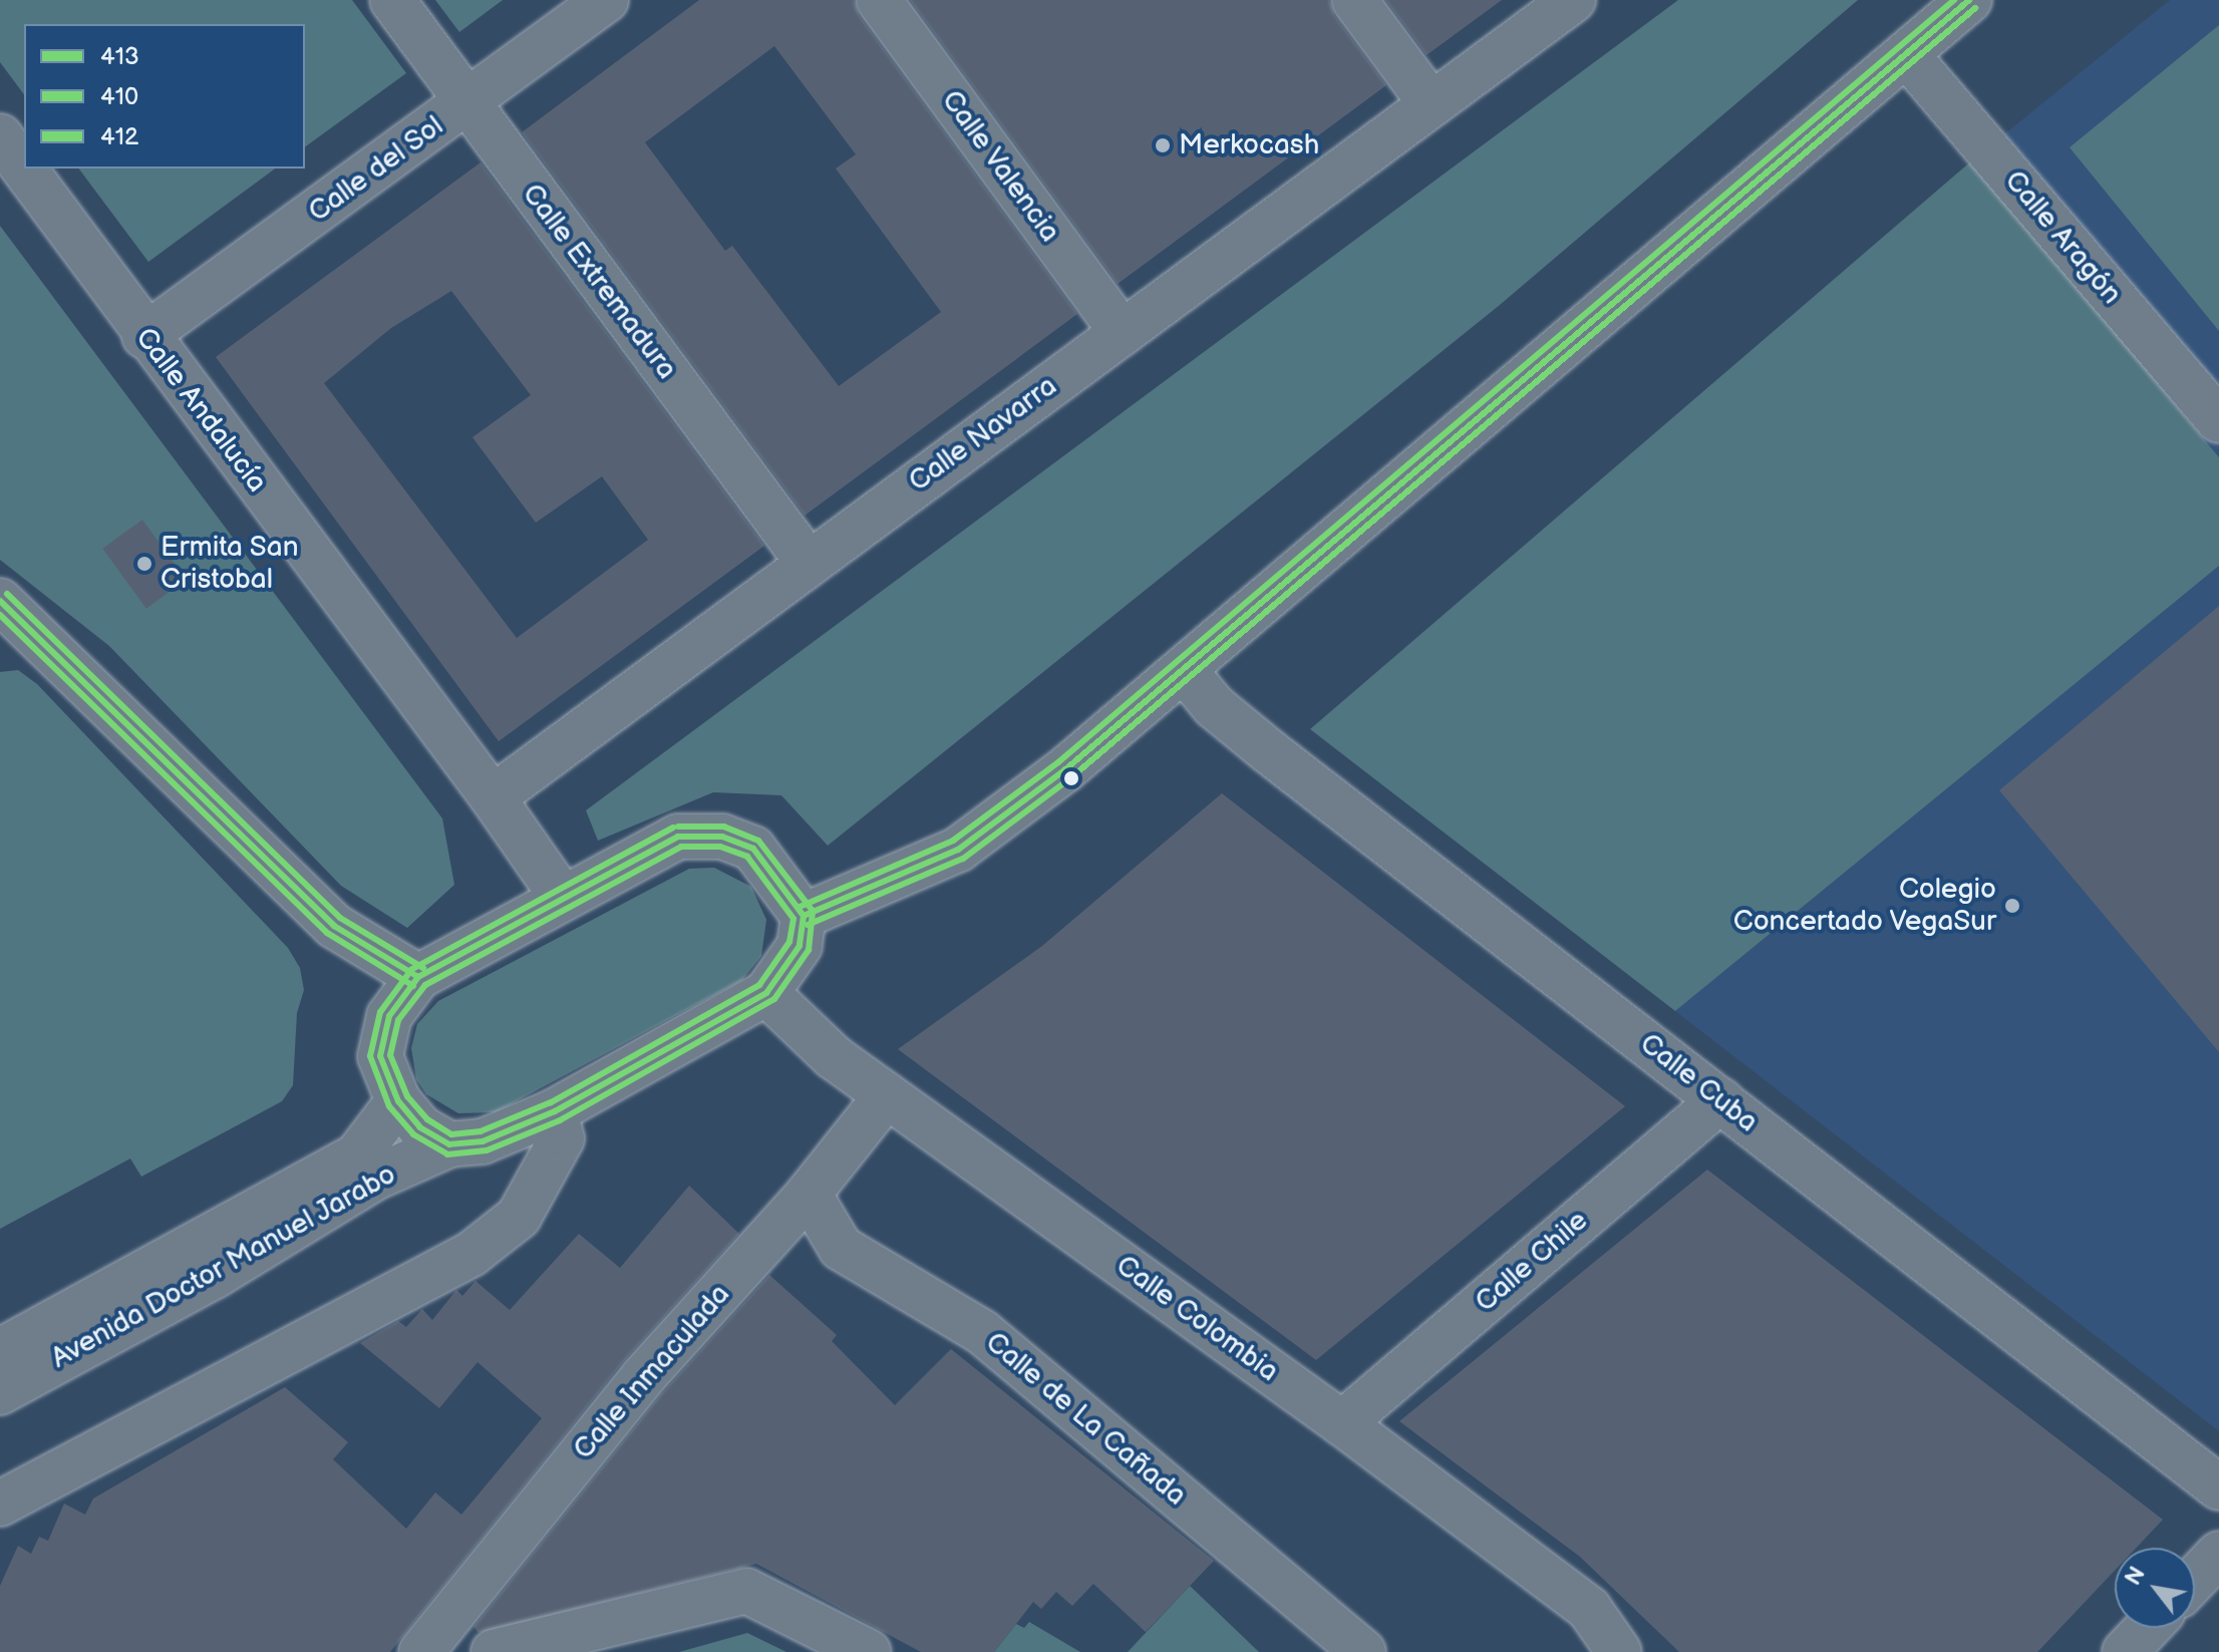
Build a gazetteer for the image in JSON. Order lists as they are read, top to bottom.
{
  "streets": {
    "street": [
      "Calle Valencia",
      "Calle del Sol",
      "Calle Aragón",
      "Calle Extremadura",
      "Calle Andalucía",
      "Calle Navarra",
      "Calle Cuba",
      "Calle Chile",
      "Avenida Doctor Manuel Jarabo",
      "Calle Colombia",
      "Calle Inmaculada",
      "Calle de La Cañada"
    ]
  },
  "crossings": [
    ["Calle Valencia", "Calle Navarra"],
    ["Calle del Sol", "Calle Extremadura"],
    ["Calle del Sol", "Calle Andalucía"],
    ["Calle Extremadura", "Calle Navarra"],
    ["Calle Andalucía", "Calle Navarra"],
    ["Calle Cuba", "Calle Chile"],
    ["Calle Chile", "Calle Colombia"],
    ["Avenida Doctor Manuel Jarabo", "Calle Colombia"],
    ["Calle Colombia", "Calle Inmaculada"],
    ["Calle Inmaculada", "Calle de La Cañada"]
  ],
  "places": ["Merkocash", "Ermita San Cristobal", "Colegio Concertado VegaSur"],
  "lines": ["transit line 413", "transit line 412", "transit line 410"],
  "legend": ["413", "410", "412"],
  "north": "top left"
}
